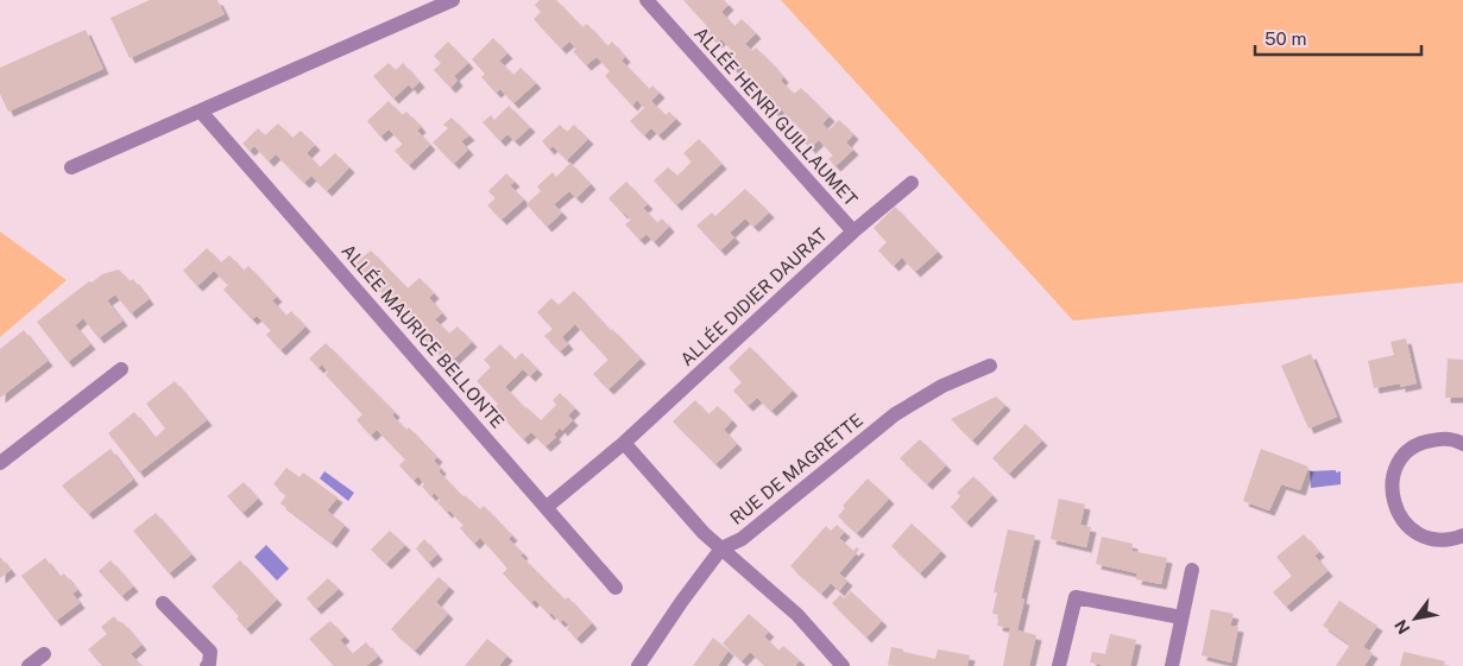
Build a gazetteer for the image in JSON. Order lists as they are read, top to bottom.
{
  "streets": {
    "street": [
      "ALLÉE HENRI GUILLAUMET",
      "ALLÉE DIDIER DAURAT",
      "ALLÉE MAURICE BELLONTE",
      "RUE DE MAGRETTE"
    ]
  },
  "crossings": [
    ["ALLÉE HENRI GUILLAUMET", "ALLÉE DIDIER DAURAT"],
    ["ALLÉE DIDIER DAURAT", "ALLÉE MAURICE BELLONTE"]
  ],
  "scale_bar": "50 m",
  "north": "bottom left"
}
